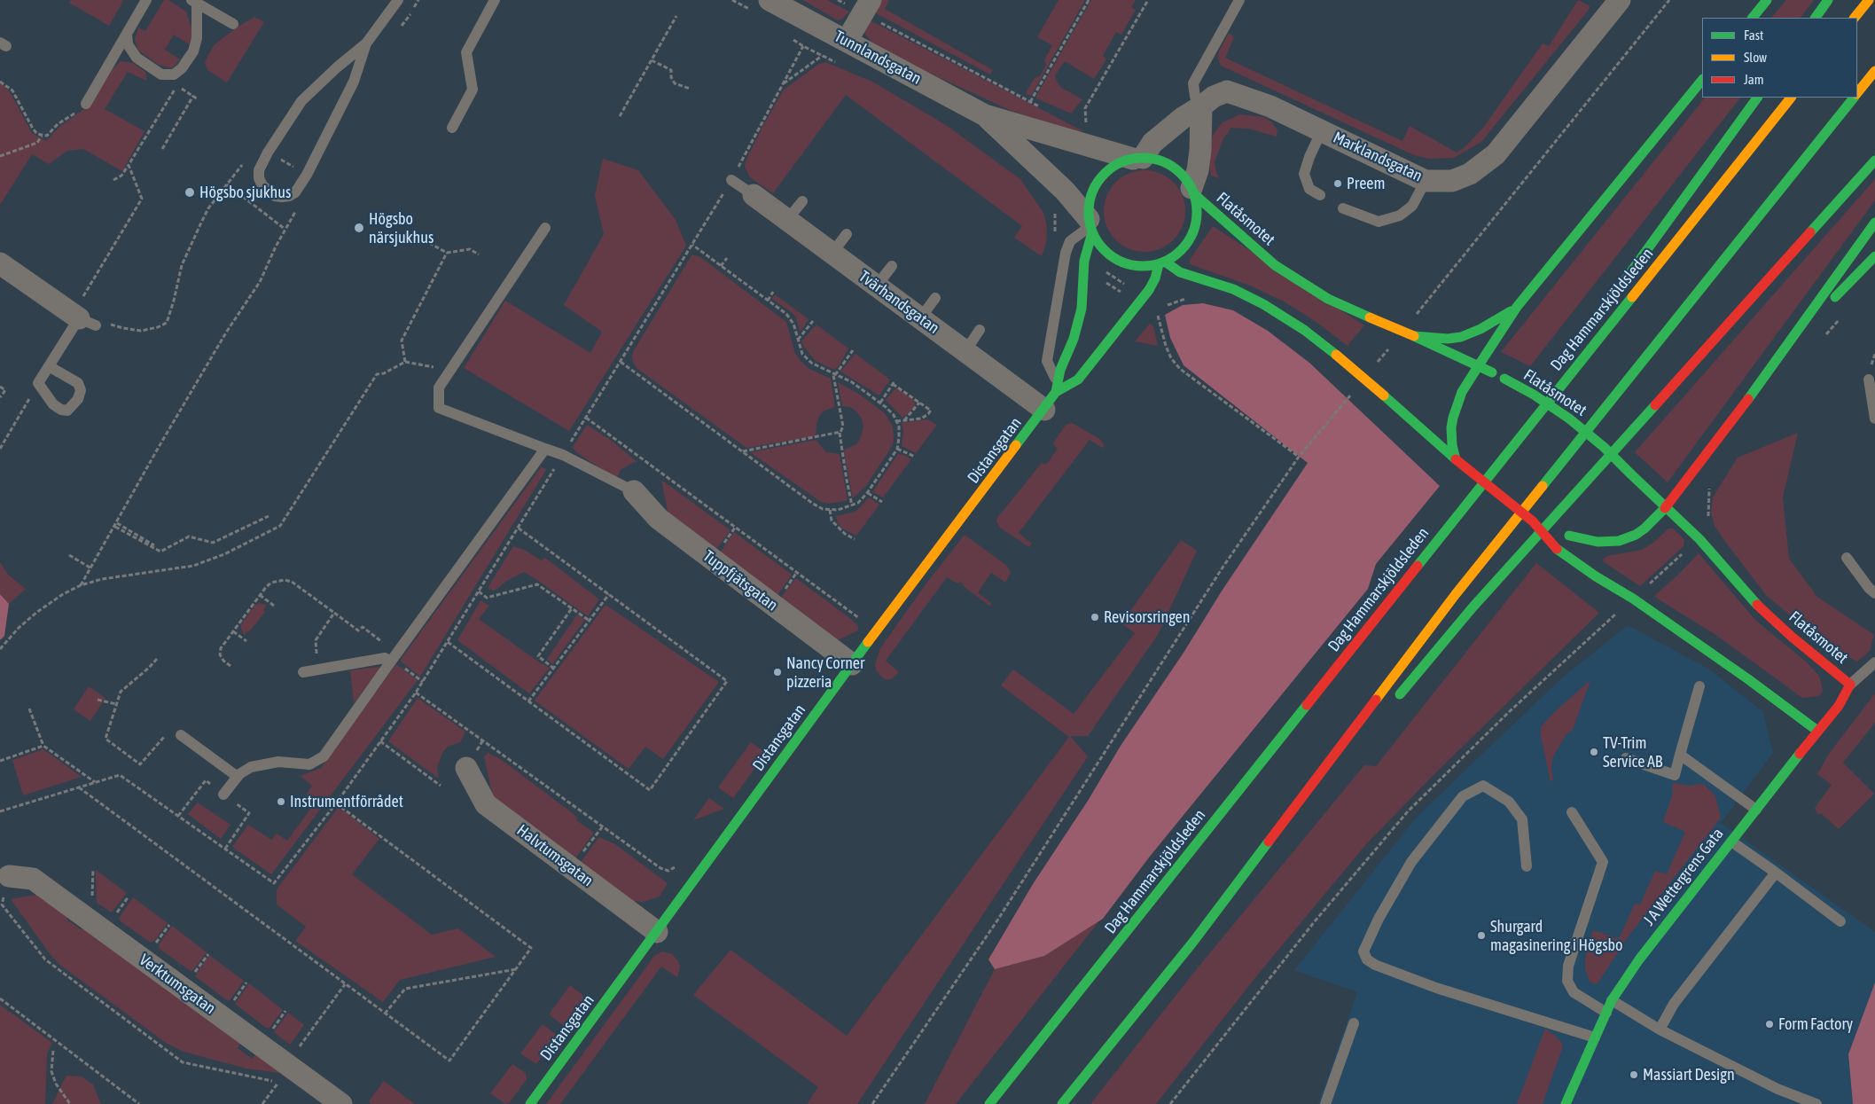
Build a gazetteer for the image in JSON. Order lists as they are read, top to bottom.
{
  "streets": {
    "main road": [
      "Flatåsmotet",
      "Dag Hammarskjöldsleden",
      "Distansgatan",
      "J A Wettergrens Gata"
    ],
    "street": [
      "Tunnlandsgatan",
      "Marklandsgatan",
      "Tvärhandsgatan",
      "Tuppfjätsgatan",
      "Halvtumsgatan",
      "Verktumsgatan"
    ]
  },
  "crossings": [
    ["Tunnlandsgatan", "Marklandsgatan"],
    ["Tunnlandsgatan", "Flatåsmotet"],
    ["Tunnlandsgatan", "Distansgatan"],
    ["Marklandsgatan", "Flatåsmotet"],
    ["Marklandsgatan", "Distansgatan"],
    ["Flatåsmotet", "Distansgatan"],
    ["Flatåsmotet", "J A Wettergrens Gata"],
    ["Tvärhandsgatan", "Distansgatan"],
    ["Distansgatan", "Tuppfjätsgatan"],
    ["Distansgatan", "Halvtumsgatan"]
  ],
  "places": [
    "Preem",
    "Högsbo sjukhus",
    "Högsbo närsjukhus",
    "Revisorsringen",
    "Nancy Corner pizzeria",
    "TV-Trim Service AB",
    "Instrumentförrådet",
    "Shurgard magasinering i Högsbo",
    "Form Factory",
    "Massiart Design"
  ],
  "legend": ["Fast", "Slow", "Jam"]
}
